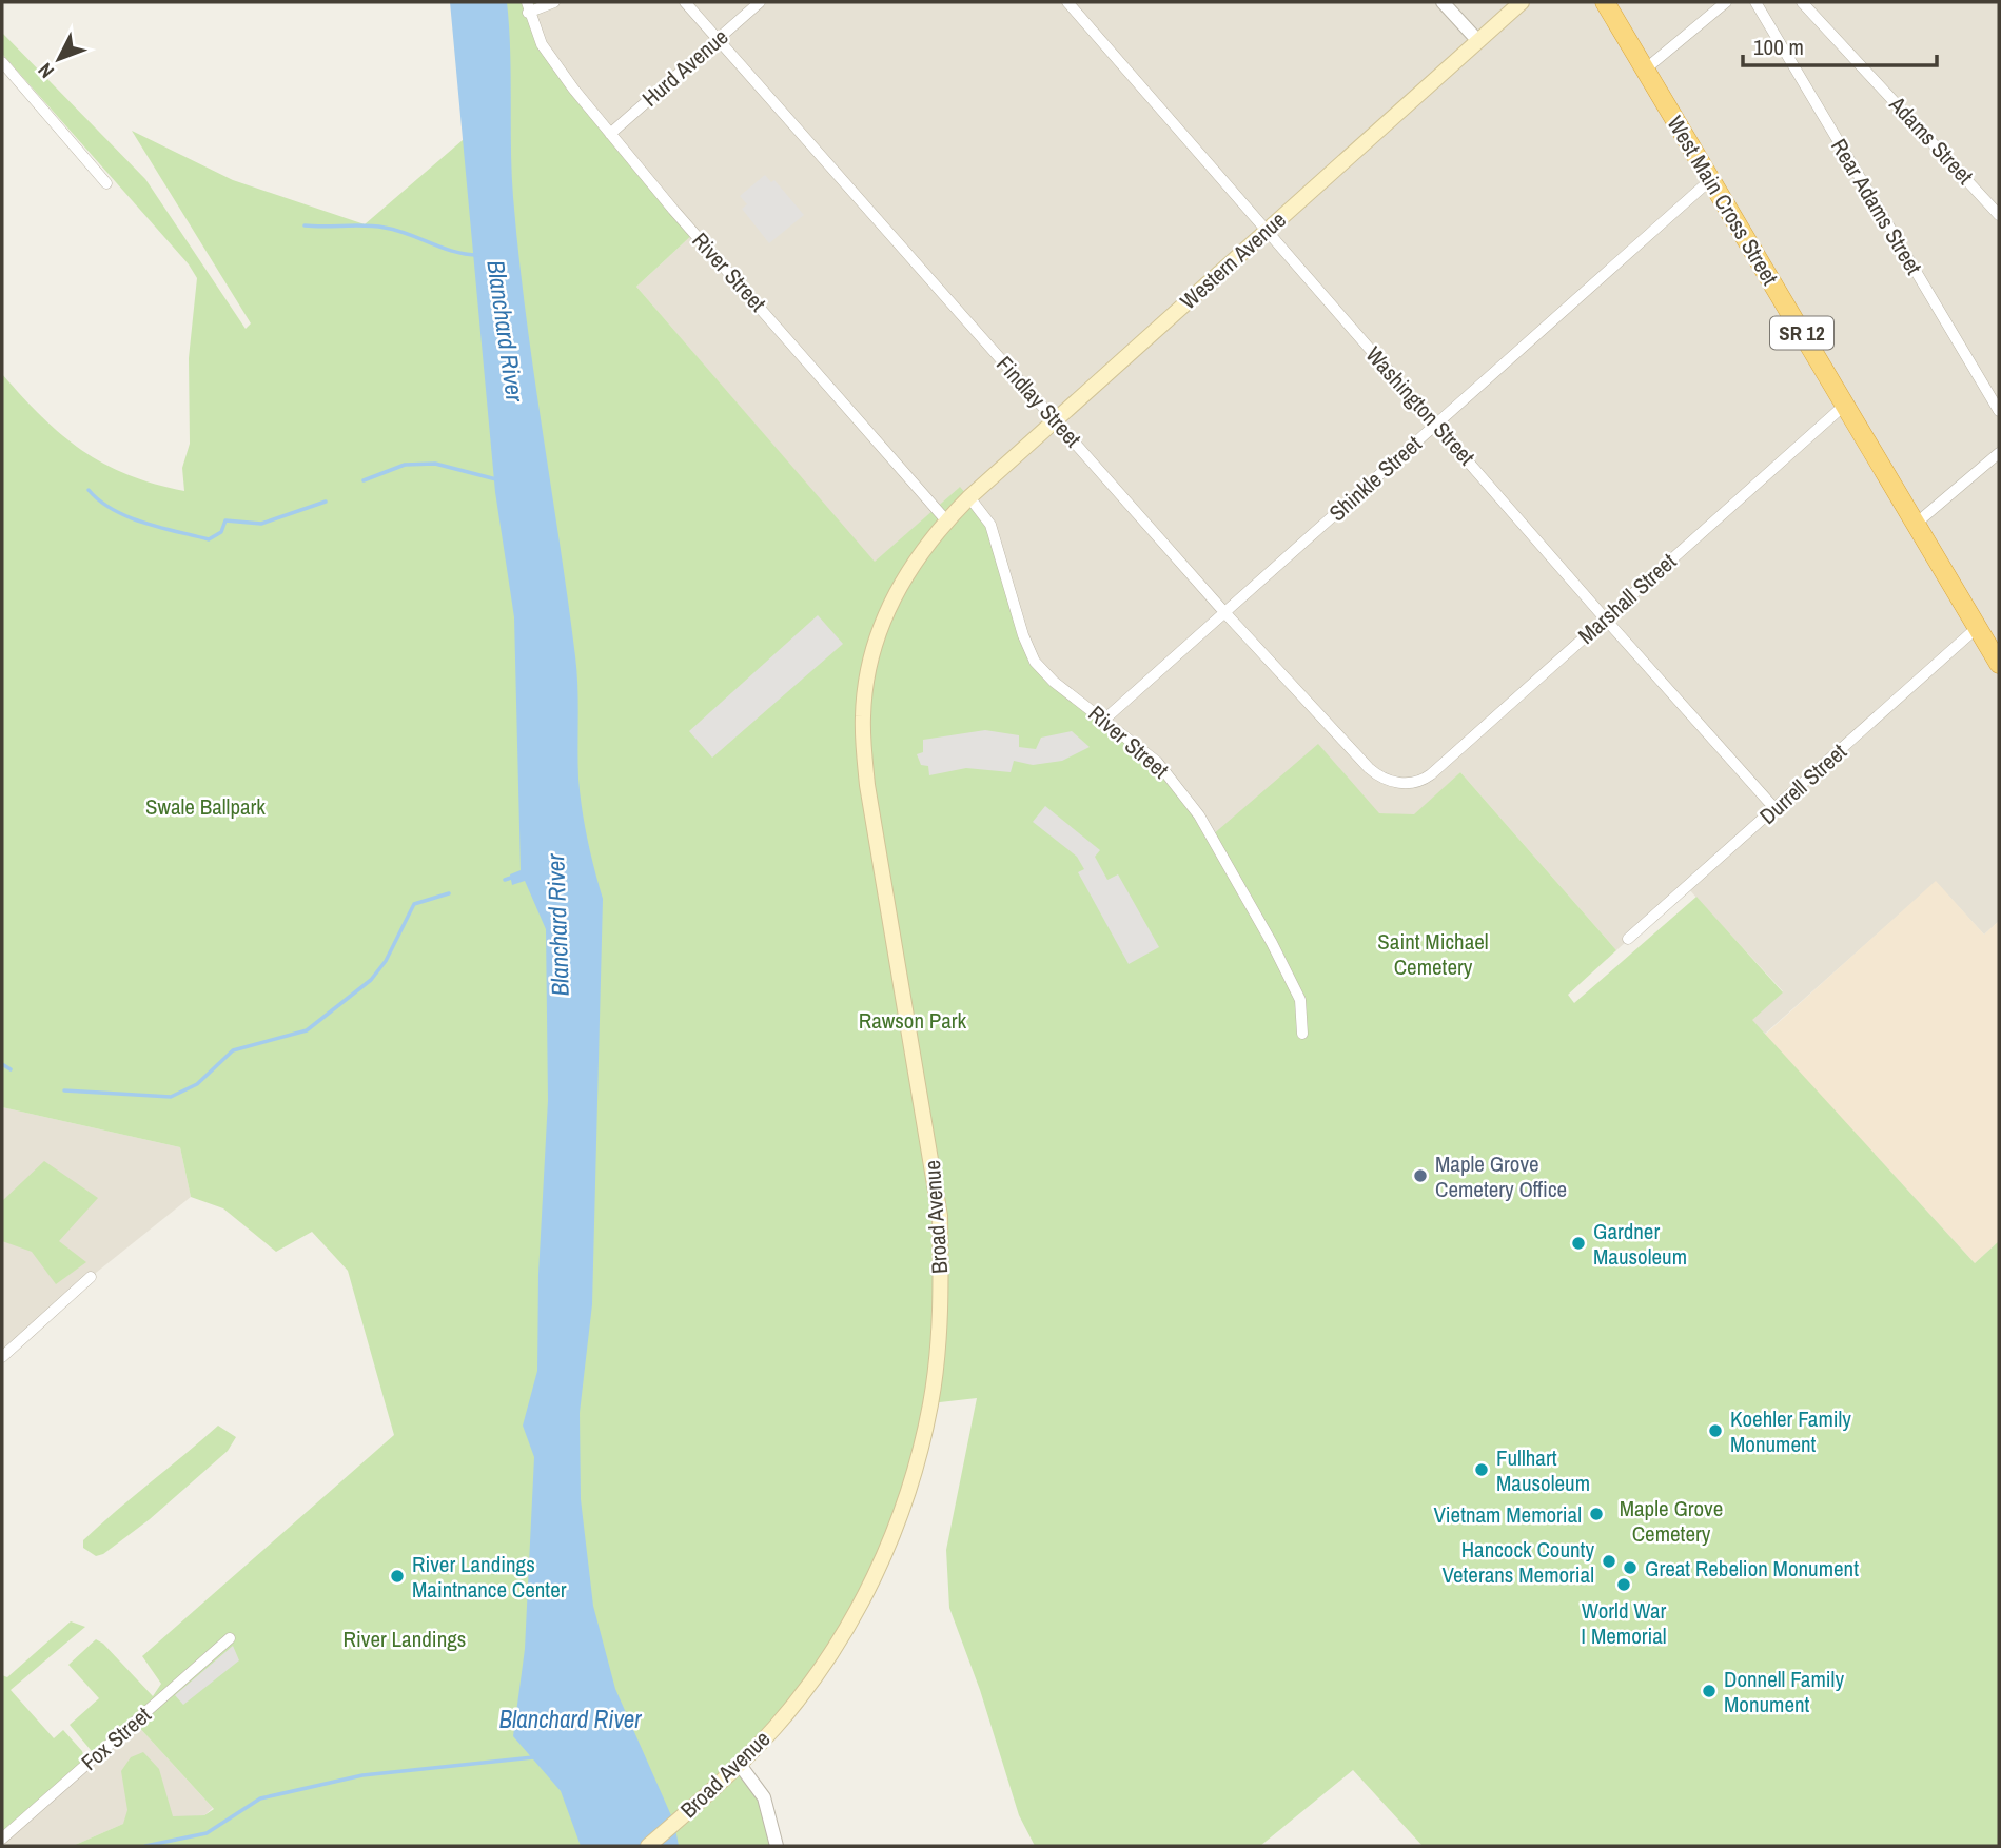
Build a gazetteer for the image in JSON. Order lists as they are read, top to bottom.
{
  "streets": {
    "highway": ["West Main Cross Street", "SR 12"],
    "main road": ["Western Avenue", "Broad Avenue"],
    "street": [
      "Hurd Avenue",
      "Adams Street",
      "Rear Adams Street",
      "River Street",
      "Findlay Street",
      "Washington Street",
      "Shinkle Street",
      "Marshall Street",
      "Durrell Street",
      "Fox Street"
    ]
  },
  "crossings": [
    ["Hurd Avenue", "River Street"],
    ["Hurd Avenue", "Findlay Street"],
    ["West Main Cross Street", "Shinkle Street"],
    ["West Main Cross Street", "Marshall Street"],
    ["West Main Cross Street", "Durrell Street"],
    ["Western Avenue", "River Street"],
    ["Western Avenue", "Findlay Street"],
    ["Western Avenue", "Washington Street"],
    ["Western Avenue", "Broad Avenue"],
    ["River Street", "Shinkle Street"],
    ["River Street", "Broad Avenue"],
    ["Findlay Street", "Shinkle Street"],
    ["Findlay Street", "Marshall Street"],
    ["Washington Street", "Shinkle Street"],
    ["Washington Street", "Marshall Street"],
    ["Washington Street", "Durrell Street"]
  ],
  "water": ["Blanchard River"],
  "parks": [
    "Swale Ballpark",
    "Saint Michael Cemetery",
    "Rawson Park",
    "Maple Grove Cemetery",
    "River Landings"
  ],
  "places": [
    "Maple Grove Cemetery Office",
    "Gardner Mausoleum",
    "Koehler Family Monument",
    "Fullhart Mausoleum",
    "Vietnam Memorial",
    "Hancock County Veterans Memorial",
    "Great Rebelion Monument",
    "River Landings Maintnance Center",
    "World War I Memorial",
    "Donnell Family Monument"
  ],
  "scale_bar": "100 m",
  "north": "bottom left"
}
